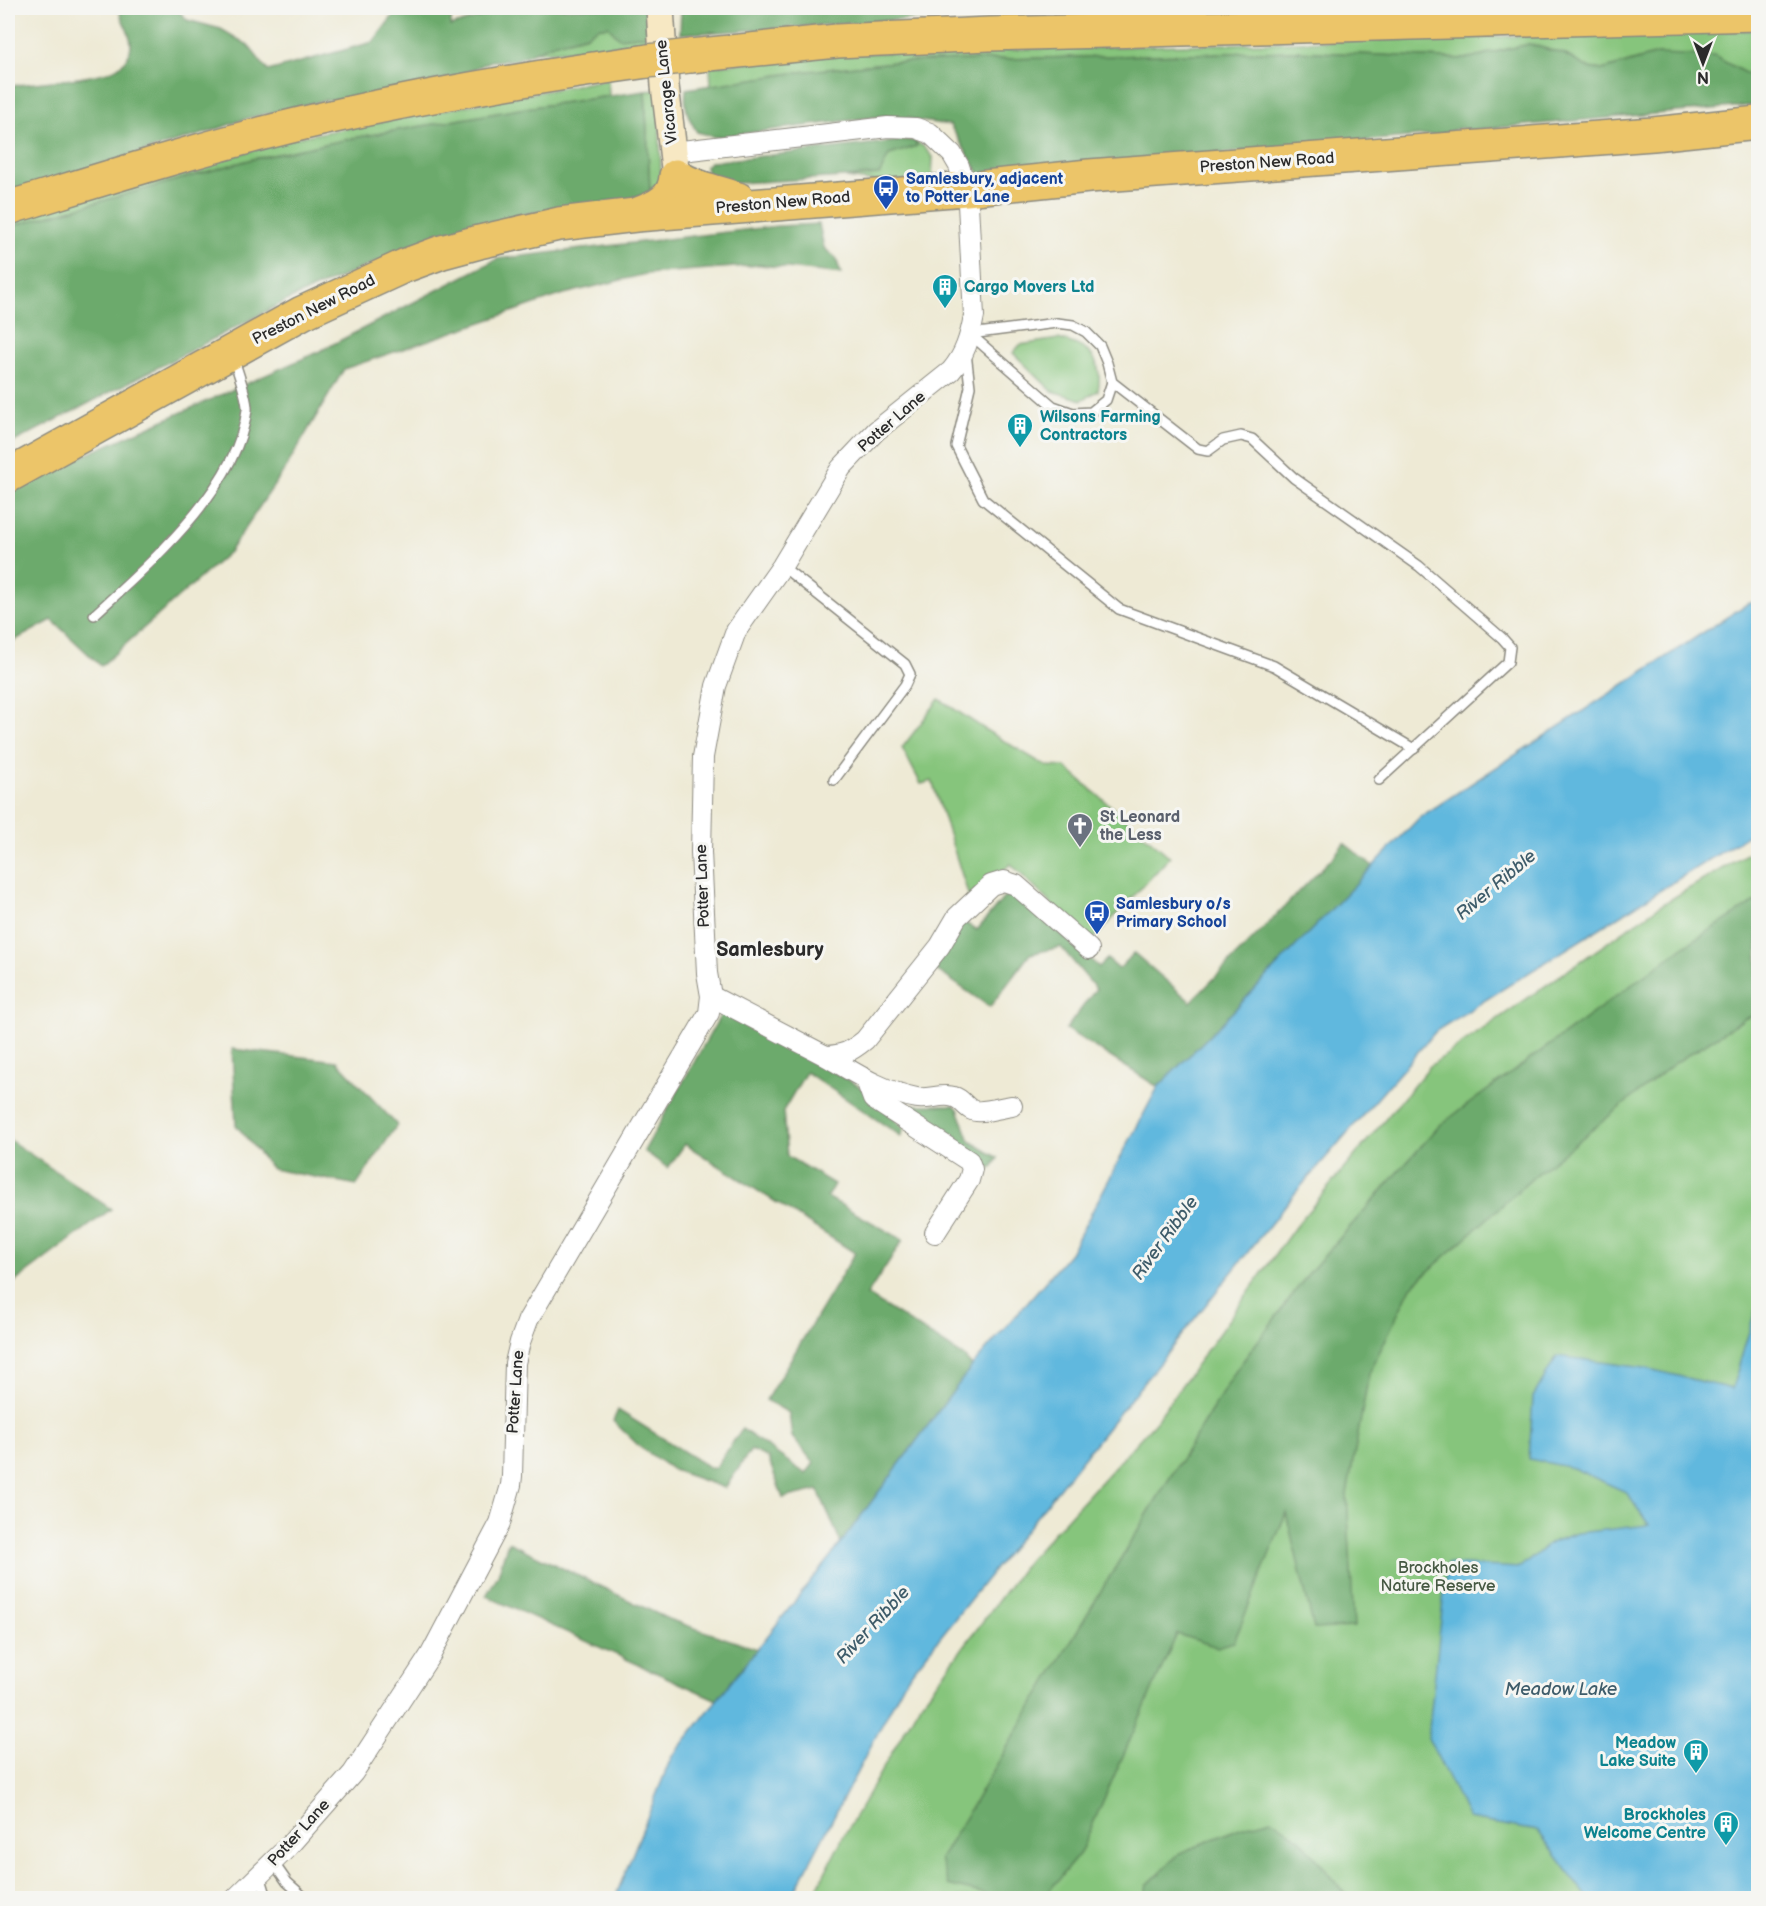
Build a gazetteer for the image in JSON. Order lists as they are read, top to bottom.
{
  "streets": {
    "highway": ["Preston New Road"],
    "street": ["Vicarage Lane", "Potter Lane"]
  },
  "crossings": [
    ["Vicarage Lane", "Potter Lane"],
    ["Preston New Road", "Potter Lane"]
  ],
  "districts": ["Samlesbury"],
  "water": ["River Ribble", "Meadow Lake"],
  "parks": ["Brockholes Nature Reserve"],
  "places": {
    "bus stop": ["Samlesbury, adjacent to Potter Lane", "Samlesbury o/s Primary School"],
    "building": [
      "Cargo Movers Ltd",
      "Wilsons Farming Contractors",
      "Meadow Lake Suite",
      "Brockholes Welcome Centre"
    ],
    "church": ["St Leonard the Less"]
  },
  "north": "bottom"
}
